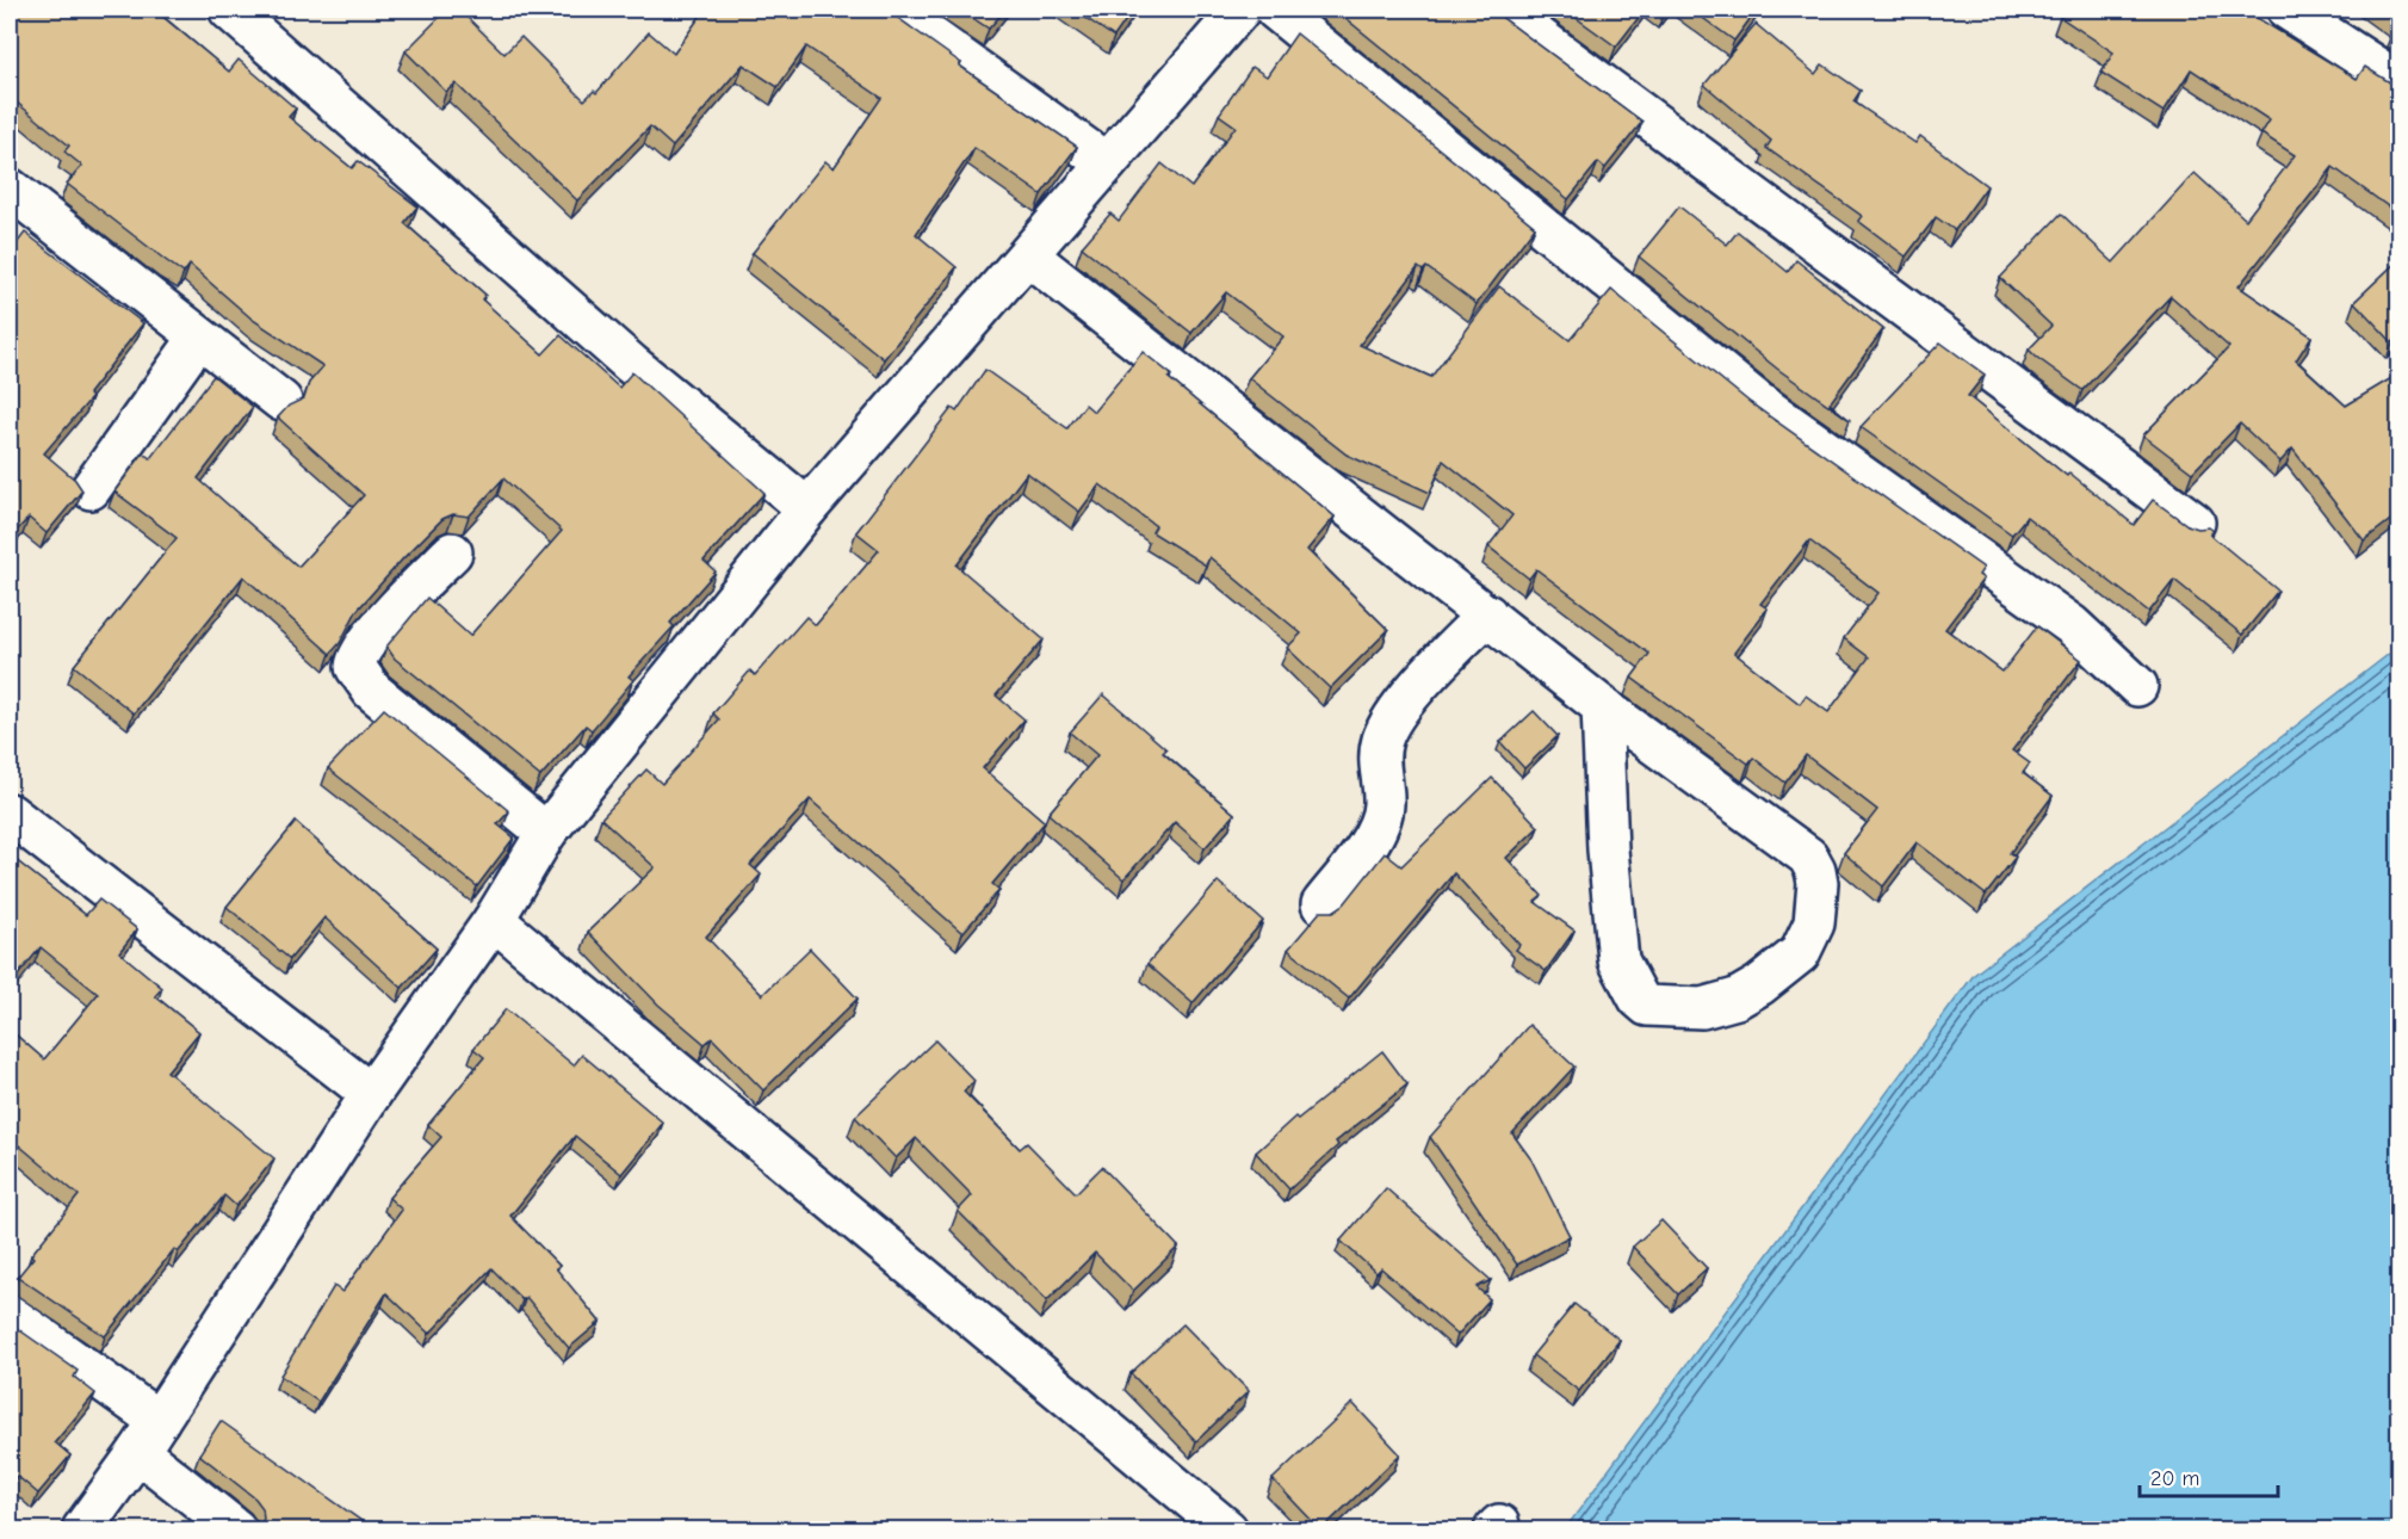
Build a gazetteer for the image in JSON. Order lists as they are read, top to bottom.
{
  "scale_bar": "20 m"
}
